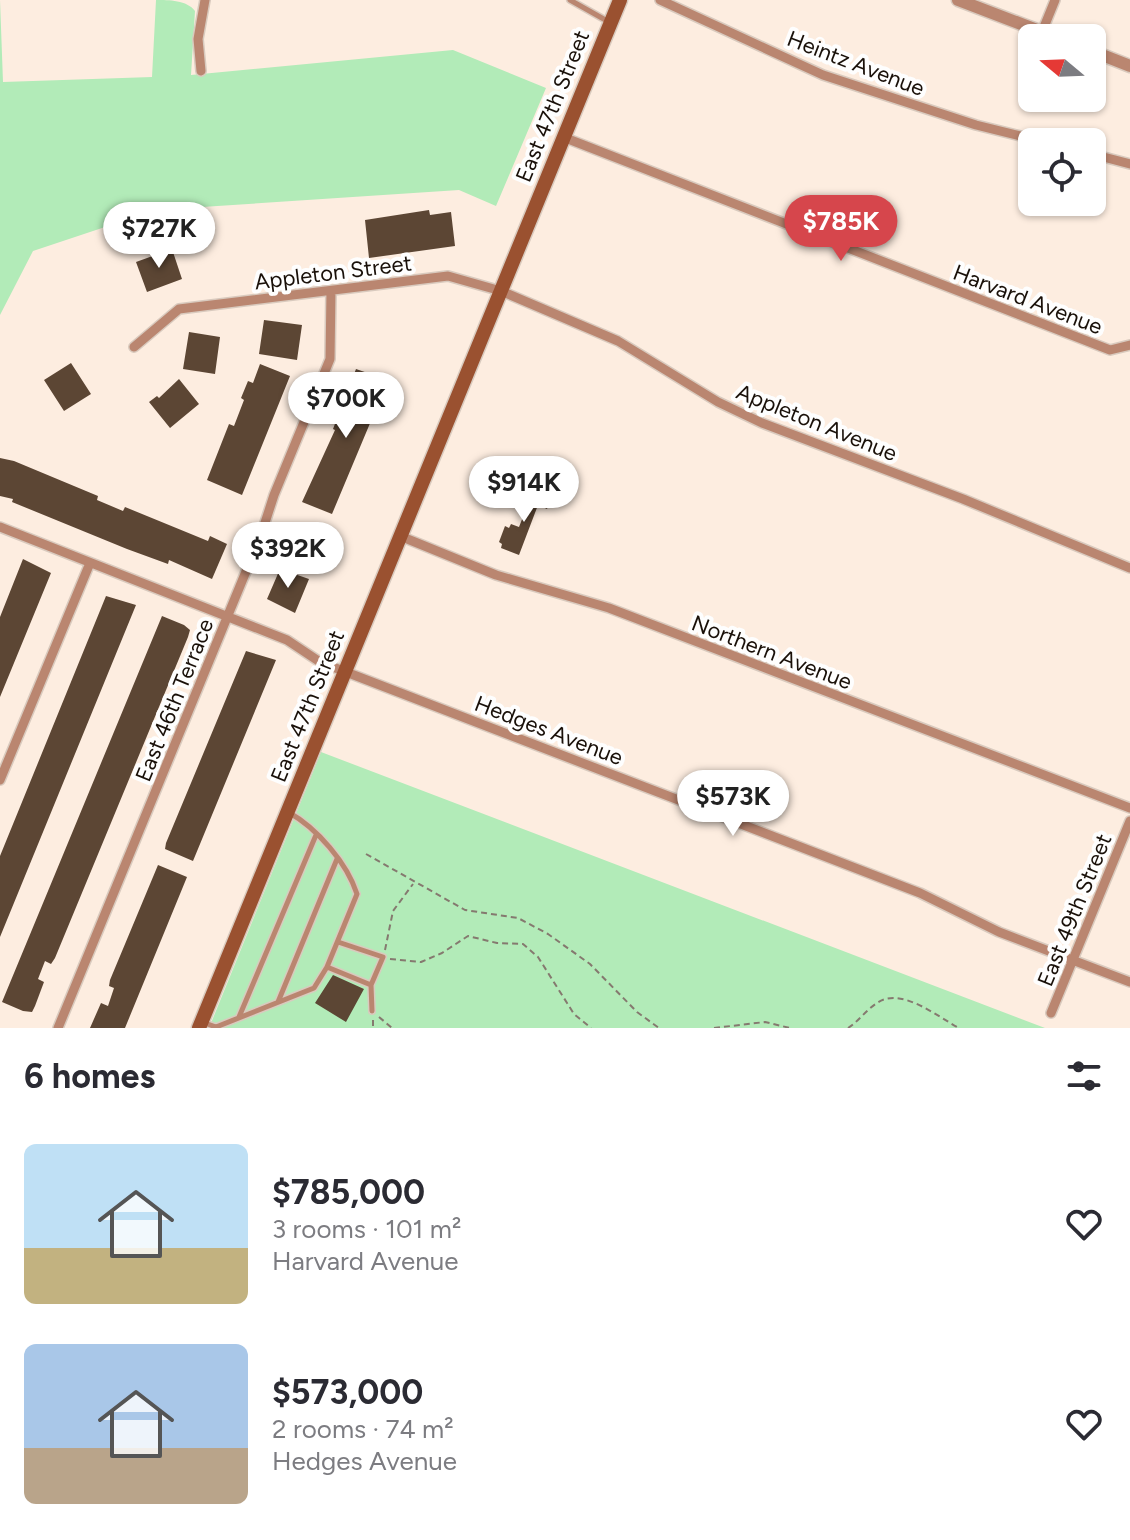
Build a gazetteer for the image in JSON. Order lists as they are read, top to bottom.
{
  "streets": {
    "main road": ["East 47th Street"],
    "street": [
      "Heintz Avenue",
      "Appleton Street",
      "Harvard Avenue",
      "Appleton Avenue",
      "Northern Avenue",
      "East 46th Terrace",
      "Hedges Avenue",
      "East 49th Street"
    ]
  },
  "crossings": [
    ["East 47th Street", "Appleton Street"],
    ["East 47th Street", "Harvard Avenue"],
    ["East 47th Street", "Appleton Avenue"],
    ["East 47th Street", "Northern Avenue"],
    ["East 47th Street", "Hedges Avenue"],
    ["Appleton Street", "Appleton Avenue"],
    ["Appleton Street", "East 46th Terrace"],
    ["East 46th Terrace", "Hedges Avenue"],
    ["Hedges Avenue", "East 49th Street"]
  ],
  "north": "left",
  "page": {
    "price": [
      "$785K",
      "$727K",
      "$700K",
      "$914K",
      "$392K",
      "$573K"
    ],
    "heading": "6 homes",
    "list": [
      {
        "name": "$785,000",
        "note": "3 rooms · 101 m² · Harvard Avenue"
      },
      {
        "name": "$573,000",
        "note": "2 rooms · 74 m² · Hedges Avenue"
      }
    ]
  }
}
